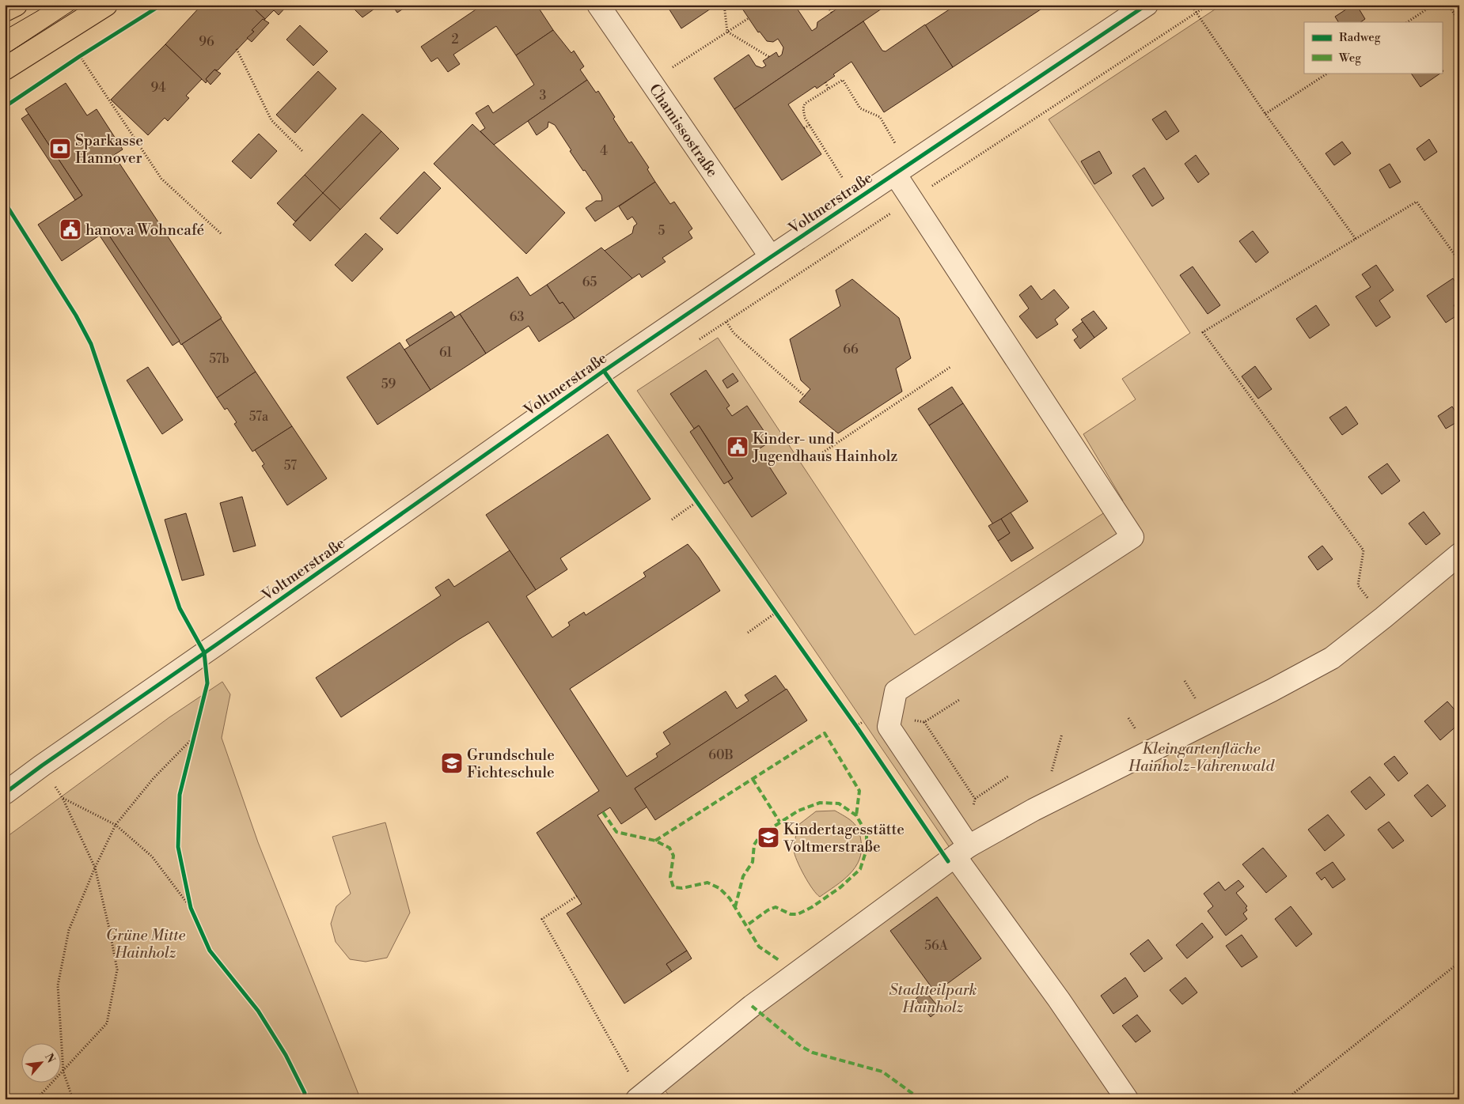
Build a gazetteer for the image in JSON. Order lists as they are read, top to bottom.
{
  "streets": {
    "street": ["Chamissostraße", "Voltmerstraße"]
  },
  "crossings": [
    ["Chamissostraße", "Voltmerstraße"]
  ],
  "parks": ["Kleingartenfläche Hainholz-Vahrenwald", "Grüne Mitte Hainholz", "Stadtteilpark Hainholz"],
  "places": {
    "bank": ["Sparkasse Hannover"],
    "public building": ["hanova Wohncafé", "Kinder- und Jugendhaus Hainholz"],
    "school or university": ["Grundschule Fichteschule", "Kindertagesstätte Voltmerstraße"]
  },
  "house_numbers": [
    "2",
    "96",
    "94",
    "3",
    "4",
    "5",
    "65",
    "63",
    "66",
    "61",
    "57b",
    "59",
    "57a",
    "57",
    "60B",
    "56A"
  ],
  "legend": ["Radweg", "Weg"],
  "north": "top right"
}
